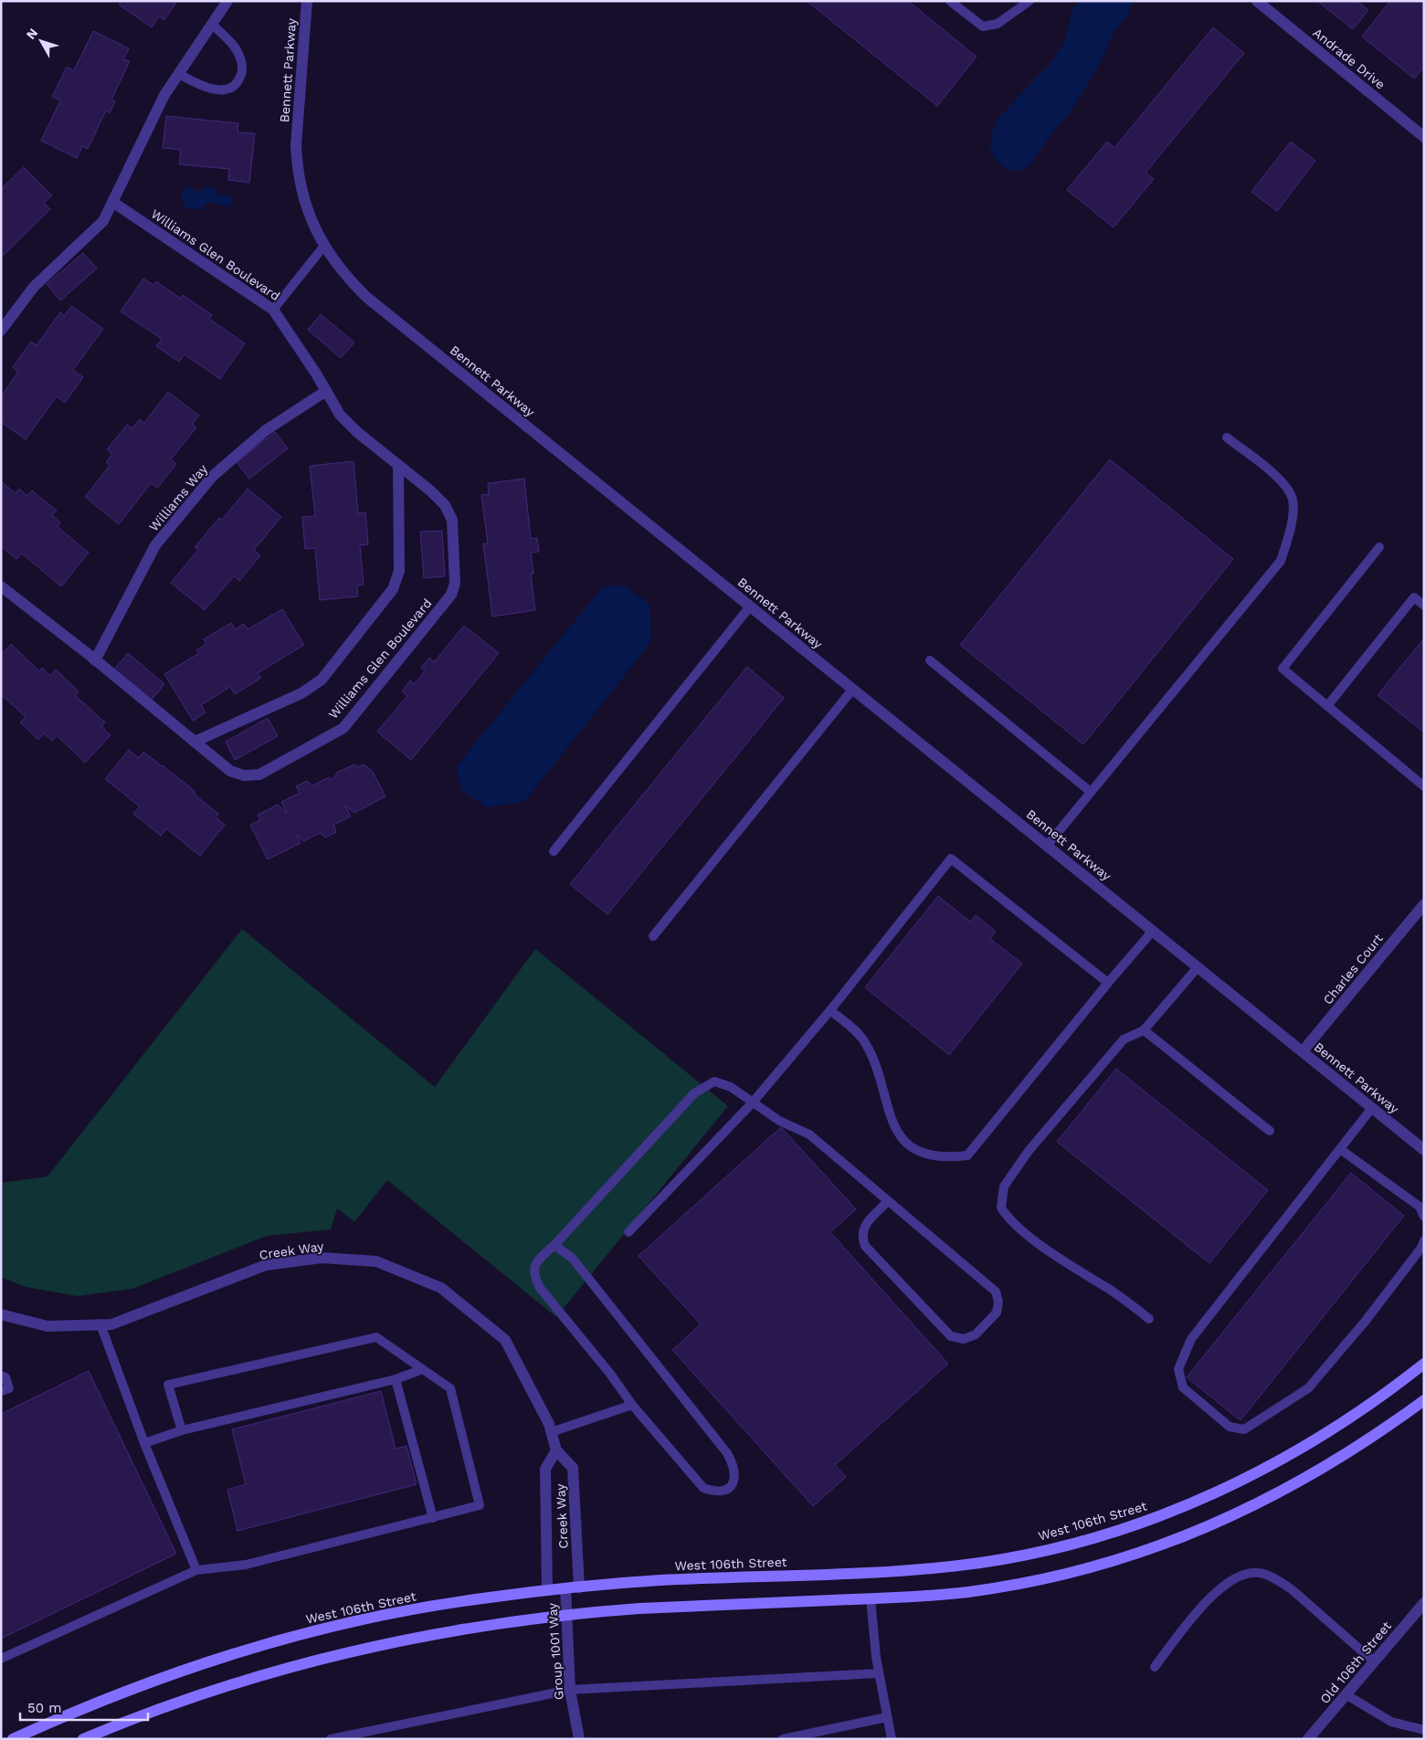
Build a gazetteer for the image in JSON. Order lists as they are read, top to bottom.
{
  "streets": {
    "street": [
      "Andrade Drive",
      "Bennett Parkway",
      "Williams Glen Boulevard",
      "Williams Way",
      "Charles Court",
      "Creek Way",
      "West 106th Street",
      "Group 1001 Way",
      "Old 106th Street"
    ]
  },
  "crossings": [
    ["Bennett Parkway", "Charles Court"],
    ["Williams Glen Boulevard", "Williams Way"],
    ["Creek Way", "West 106th Street"],
    ["West 106th Street", "Group 1001 Way"]
  ],
  "scale_bar": "50 m",
  "north": "top left"
}
